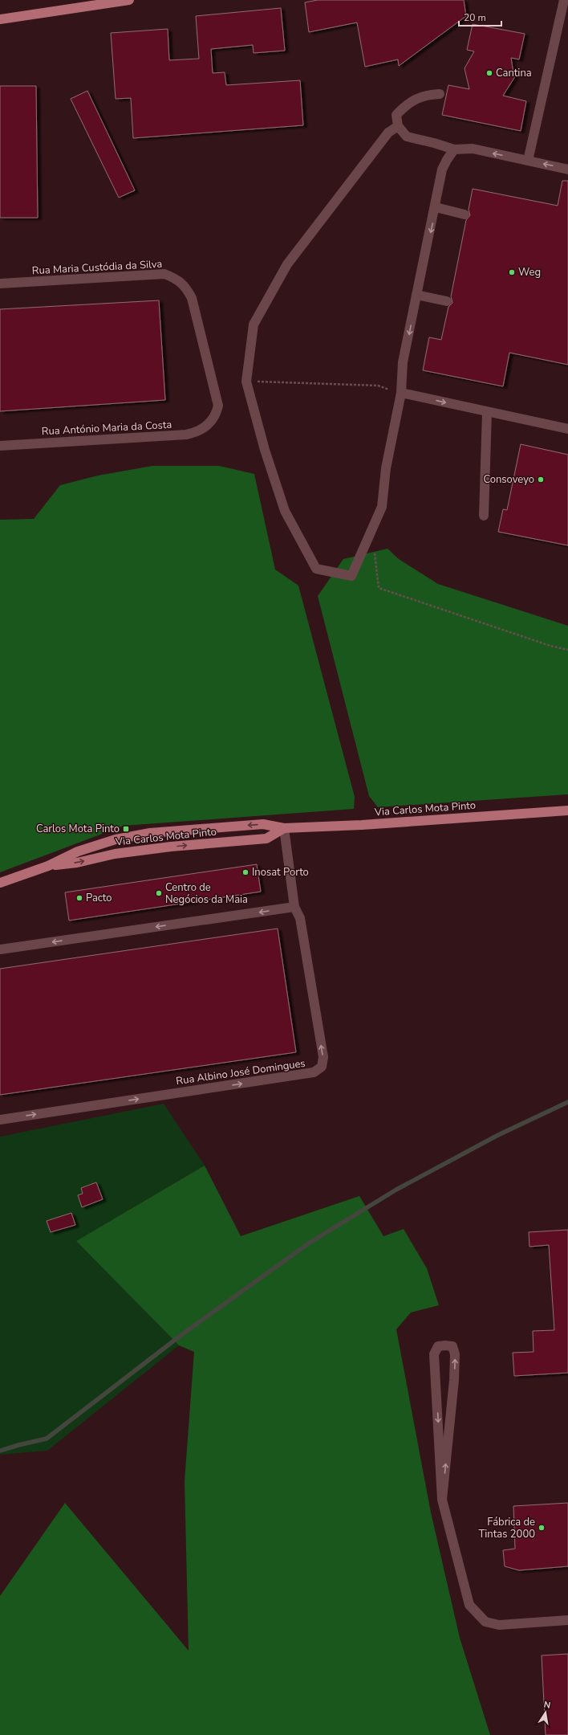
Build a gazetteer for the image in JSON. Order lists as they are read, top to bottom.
{
  "streets": {
    "main road": ["Via Carlos Mota Pinto"],
    "street": ["Rua Maria Custódia da Silva", "Rua António Maria da Costa", "Rua Albino José Domingues"]
  },
  "crossings": [
    ["Rua Maria Custódia da Silva", "Rua António Maria da Costa"],
    ["Via Carlos Mota Pinto", "Rua Albino José Domingues"]
  ],
  "places": {
    "other": [
      "Cantina",
      "Weg",
      "Consoveyo",
      "Inosat Porto",
      "Centro de Negócios da Maia",
      "Pacto",
      "Fábrica de Tintas 2000"
    ],
    "transit": ["Carlos Mota Pinto"]
  },
  "scale_bar": "20 m",
  "north": "top"
}
